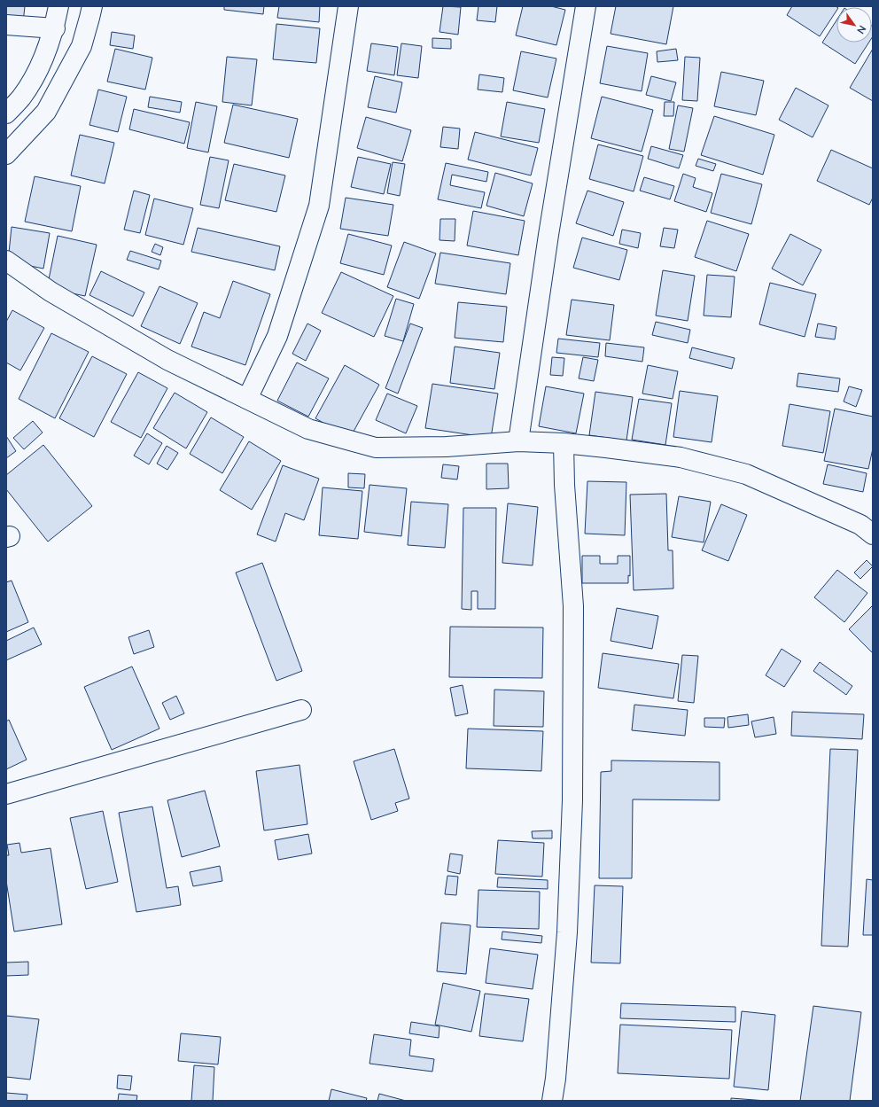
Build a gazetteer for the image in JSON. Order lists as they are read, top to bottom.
{
  "north": "bottom right"
}
